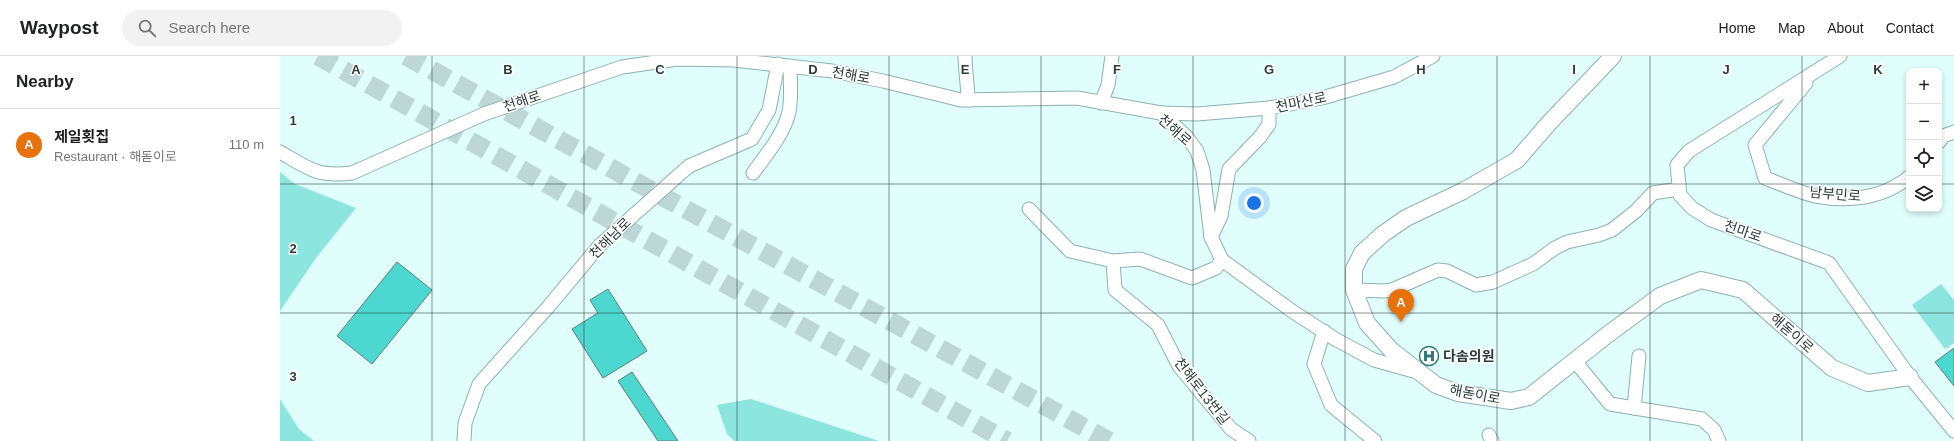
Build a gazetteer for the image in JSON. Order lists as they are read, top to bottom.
{
  "streets": {
    "main road": ["해돋이로"],
    "street": [
      "천해로",
      "천마산로",
      "남부민로",
      "천마로",
      "천해남로",
      "천해로13번길"
    ]
  },
  "crossings": [
    ["천해로", "천마산로"],
    ["천해로", "천해남로"],
    ["천해로", "해돋이로"],
    ["남부민로", "천마로"],
    ["천마로", "해돋이로"]
  ],
  "places": {
    "hospital": ["다솜의원"]
  },
  "page": {
    "header": "Waypost",
    "search": "Search here",
    "nav": [
      "Home",
      "Map",
      "About",
      "Contact"
    ],
    "heading": "Nearby",
    "map_buttons": ["+", "−"],
    "list": [
      {
        "mark": "A",
        "name": "제일횟집",
        "note": "Restaurant · 해돋이로",
        "value": "110 m"
      }
    ],
    "pins": "A"
  },
  "grid": {
    "columns": [
      "A",
      "B",
      "C",
      "D",
      "E",
      "F",
      "G",
      "H",
      "I",
      "J",
      "K"
    ],
    "rows": ["1", "2", "3"]
  }
}
